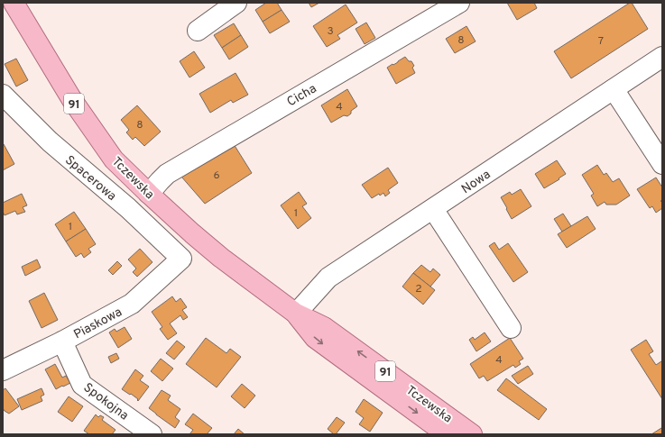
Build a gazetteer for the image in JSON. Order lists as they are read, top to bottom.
{
  "streets": {
    "main road": ["91", "Tczewska"],
    "street": [
      "Cicha",
      "Spacerowa",
      "Nowa",
      "Piaskowa",
      "Spokojna"
    ]
  },
  "crossings": [
    ["Cicha", "Tczewska"],
    ["Spacerowa", "Piaskowa"],
    ["Tczewska", "Nowa"],
    ["Piaskowa", "Spokojna"]
  ],
  "house_numbers": [
    "3",
    "8",
    "7",
    "4",
    "8",
    "6",
    "1",
    "1",
    "2",
    "4"
  ]
}
